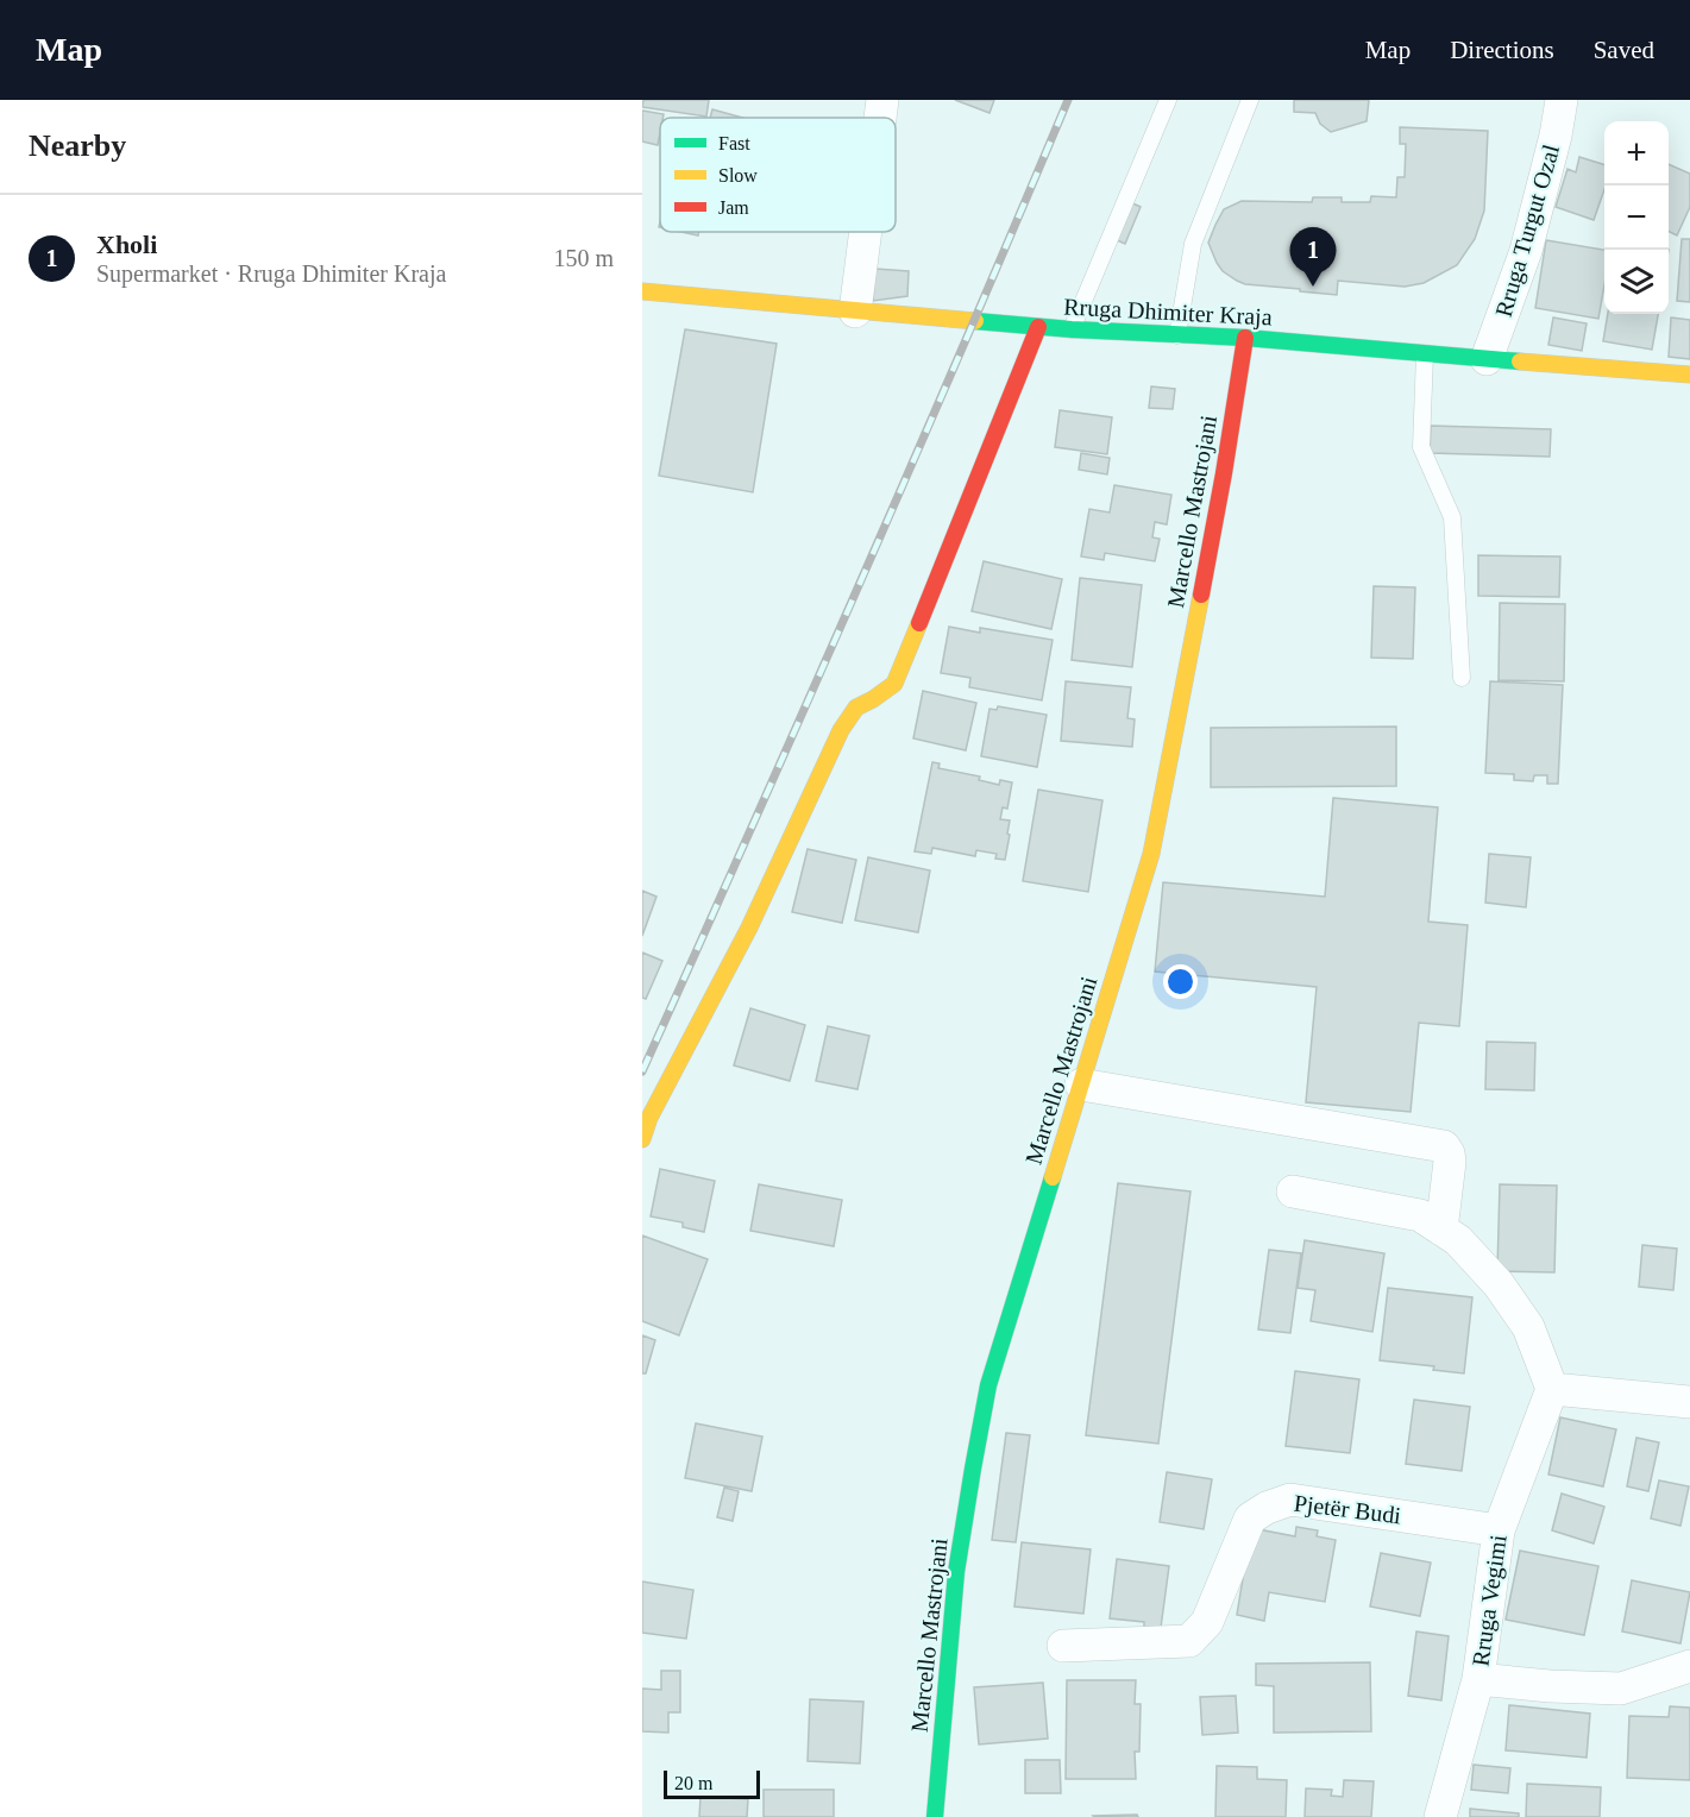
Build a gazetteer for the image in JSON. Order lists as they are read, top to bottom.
{
  "streets": {
    "street": [
      "Rruga Turgut Ozal",
      "Rruga Dhimiter Kraja",
      "Marcello Mastrojani",
      "Pjetër Budi",
      "Rruga Vegimi"
    ]
  },
  "crossings": [
    ["Rruga Turgut Ozal", "Rruga Dhimiter Kraja"],
    ["Rruga Dhimiter Kraja", "Marcello Mastrojani"],
    ["Pjetër Budi", "Rruga Vegimi"]
  ],
  "legend": ["Fast", "Slow", "Jam"],
  "scale_bar": "20 m",
  "page": {
    "header": "Map",
    "nav": ["Map", "Directions", "Saved"],
    "heading": "Nearby",
    "map_buttons": ["+", "−"],
    "list": [
      {
        "mark": "1",
        "name": "Xholi",
        "note": "Supermarket · Rruga Dhimiter Kraja",
        "value": "150 m"
      }
    ],
    "pins": "1",
    "scale": "20 m"
  }
}
